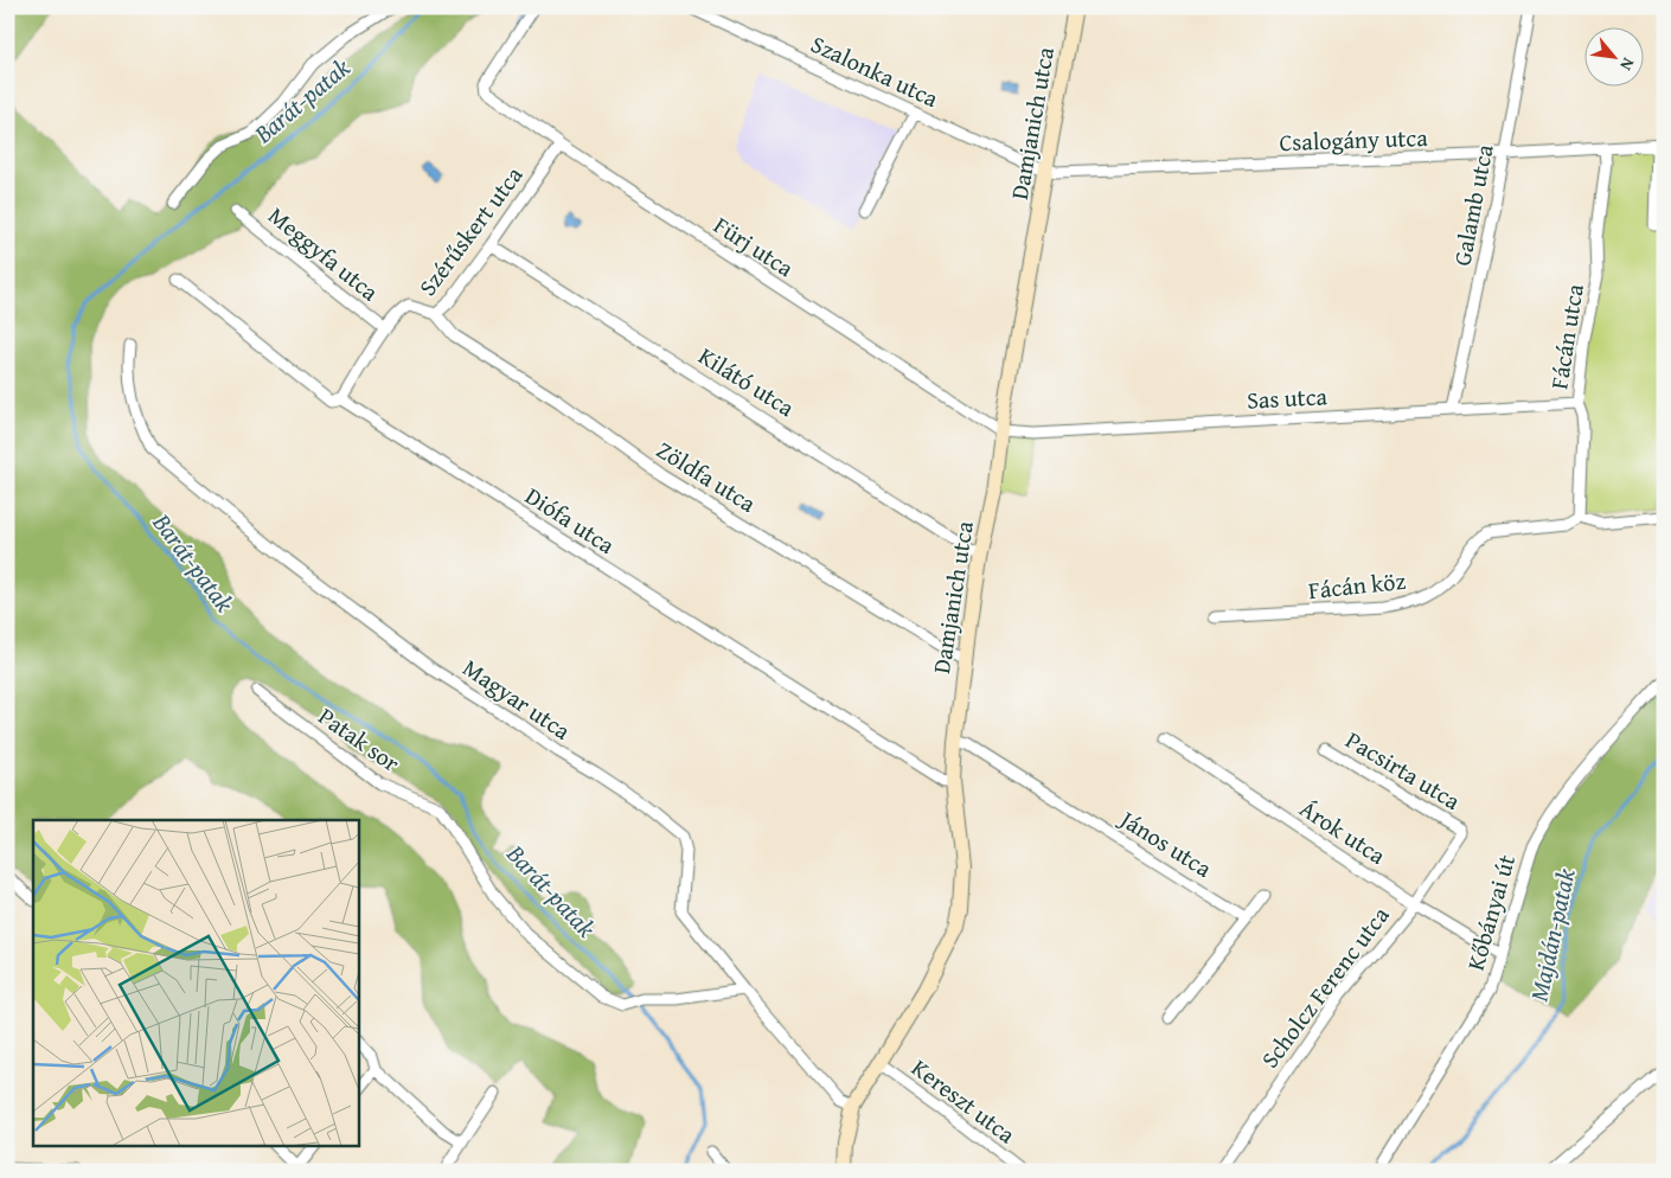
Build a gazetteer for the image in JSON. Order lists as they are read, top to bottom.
{
  "streets": {
    "main road": ["Damjanich utca"],
    "street": [
      "Szalonka utca",
      "Csalogány utca",
      "Galamb utca",
      "Szérűskert utca",
      "Fürj utca",
      "Meggyfa utca",
      "Fácán utca",
      "Kilátó utca",
      "Sas utca",
      "Zöldfa utca",
      "Diófa utca",
      "Fácán köz",
      "Magyar utca",
      "Patak sor",
      "Pacsirta utca",
      "Árok utca",
      "János utca",
      "Kőbányai út",
      "Scholcz Ferenc utca",
      "Kereszt utca"
    ]
  },
  "crossings": [
    ["Szalonka utca", "Damjanich utca"],
    ["Szalonka utca", "Csalogány utca"],
    ["Damjanich utca", "Csalogány utca"],
    ["Damjanich utca", "Fürj utca"],
    ["Damjanich utca", "Kilátó utca"],
    ["Damjanich utca", "Sas utca"],
    ["Damjanich utca", "Zöldfa utca"],
    ["Damjanich utca", "Diófa utca"],
    ["Damjanich utca", "Magyar utca"],
    ["Damjanich utca", "János utca"],
    ["Damjanich utca", "Kereszt utca"],
    ["Csalogány utca", "Galamb utca"],
    ["Csalogány utca", "Fácán utca"],
    ["Galamb utca", "Sas utca"],
    ["Szérűskert utca", "Fürj utca"],
    ["Szérűskert utca", "Meggyfa utca"],
    ["Szérűskert utca", "Kilátó utca"],
    ["Szérűskert utca", "Zöldfa utca"],
    ["Szérűskert utca", "Diófa utca"],
    ["Fürj utca", "Sas utca"],
    ["Fácán utca", "Sas utca"],
    ["Fácán utca", "Fácán köz"],
    ["Magyar utca", "Patak sor"],
    ["Pacsirta utca", "Scholcz Ferenc utca"],
    ["Árok utca", "Kőbányai út"],
    ["Árok utca", "Scholcz Ferenc utca"]
  ],
  "water": ["Barát-patak", "Majdán-patak"],
  "north": "bottom right"
}
